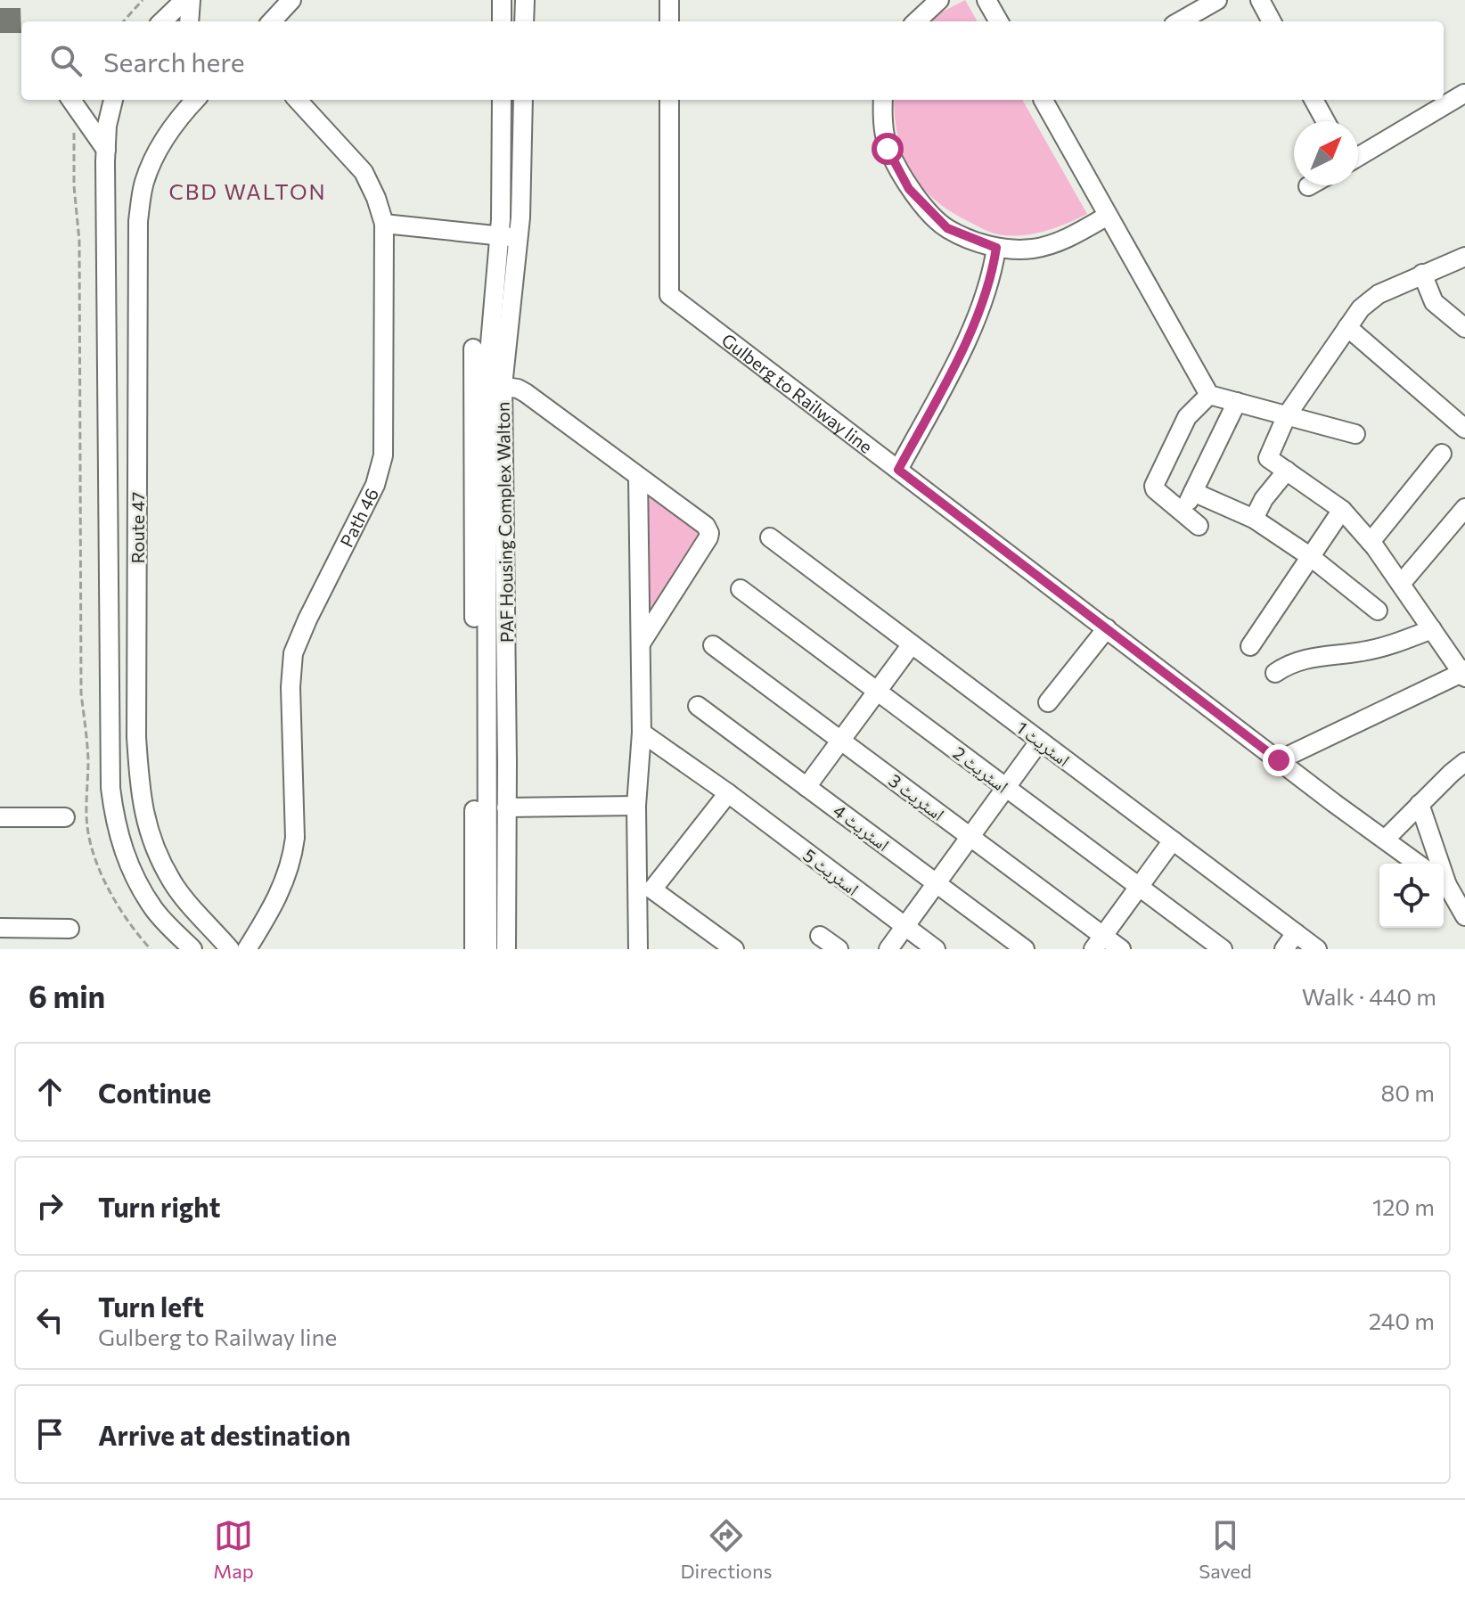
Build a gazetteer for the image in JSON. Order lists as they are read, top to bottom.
{
  "streets": {
    "street": [
      "Gulberg to Railway line",
      "Path 46",
      "PAF Housing Complex Walton",
      "Route 47",
      "اسٹریٹ 1",
      "اسٹریٹ 2",
      "اسٹریٹ 3",
      "اسٹریٹ 4",
      "اسٹریٹ 5"
    ]
  },
  "districts": ["CBD WALTON"],
  "north": "top right",
  "page": {
    "search": "Search here",
    "heading": ["6 min", "Walk · 440 m"],
    "list": [
      ["Continue", "80 m"],
      ["Turn right", "120 m"],
      ["Turn left", "Gulberg to Railway line", "240 m"],
      "Arrive at destination"
    ],
    "nav": ["Map", "Directions", "Saved"]
  }
}
